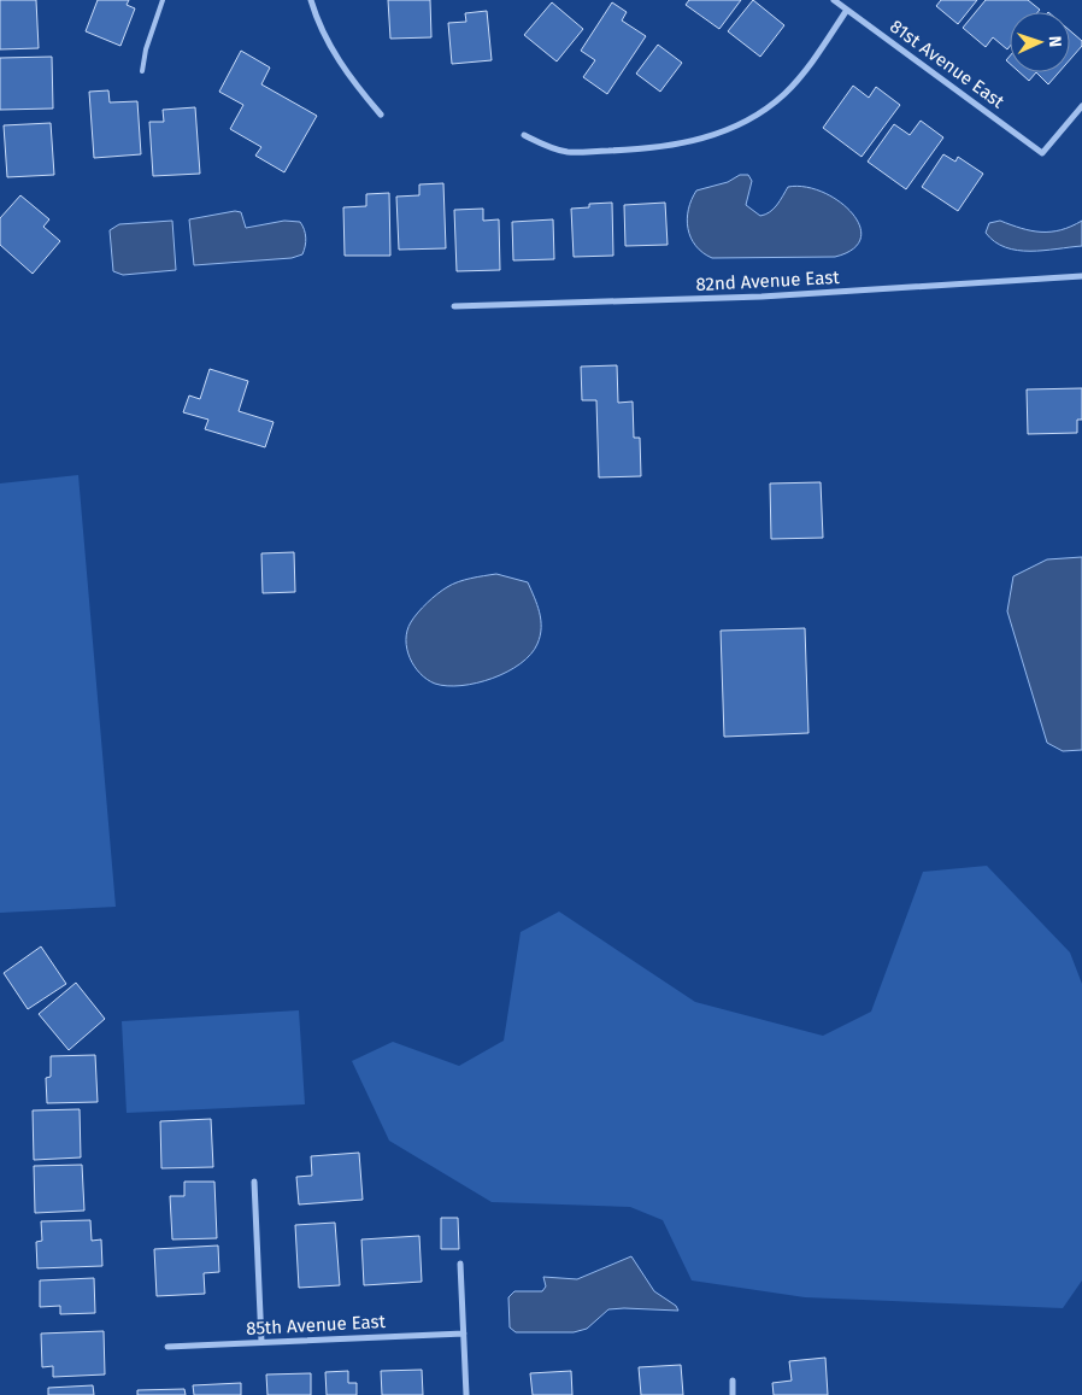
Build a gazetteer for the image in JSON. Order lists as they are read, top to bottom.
{
  "streets": {
    "street": ["81st Avenue East", "82nd Avenue East", "85th Avenue East"]
  },
  "north": "right"
}
